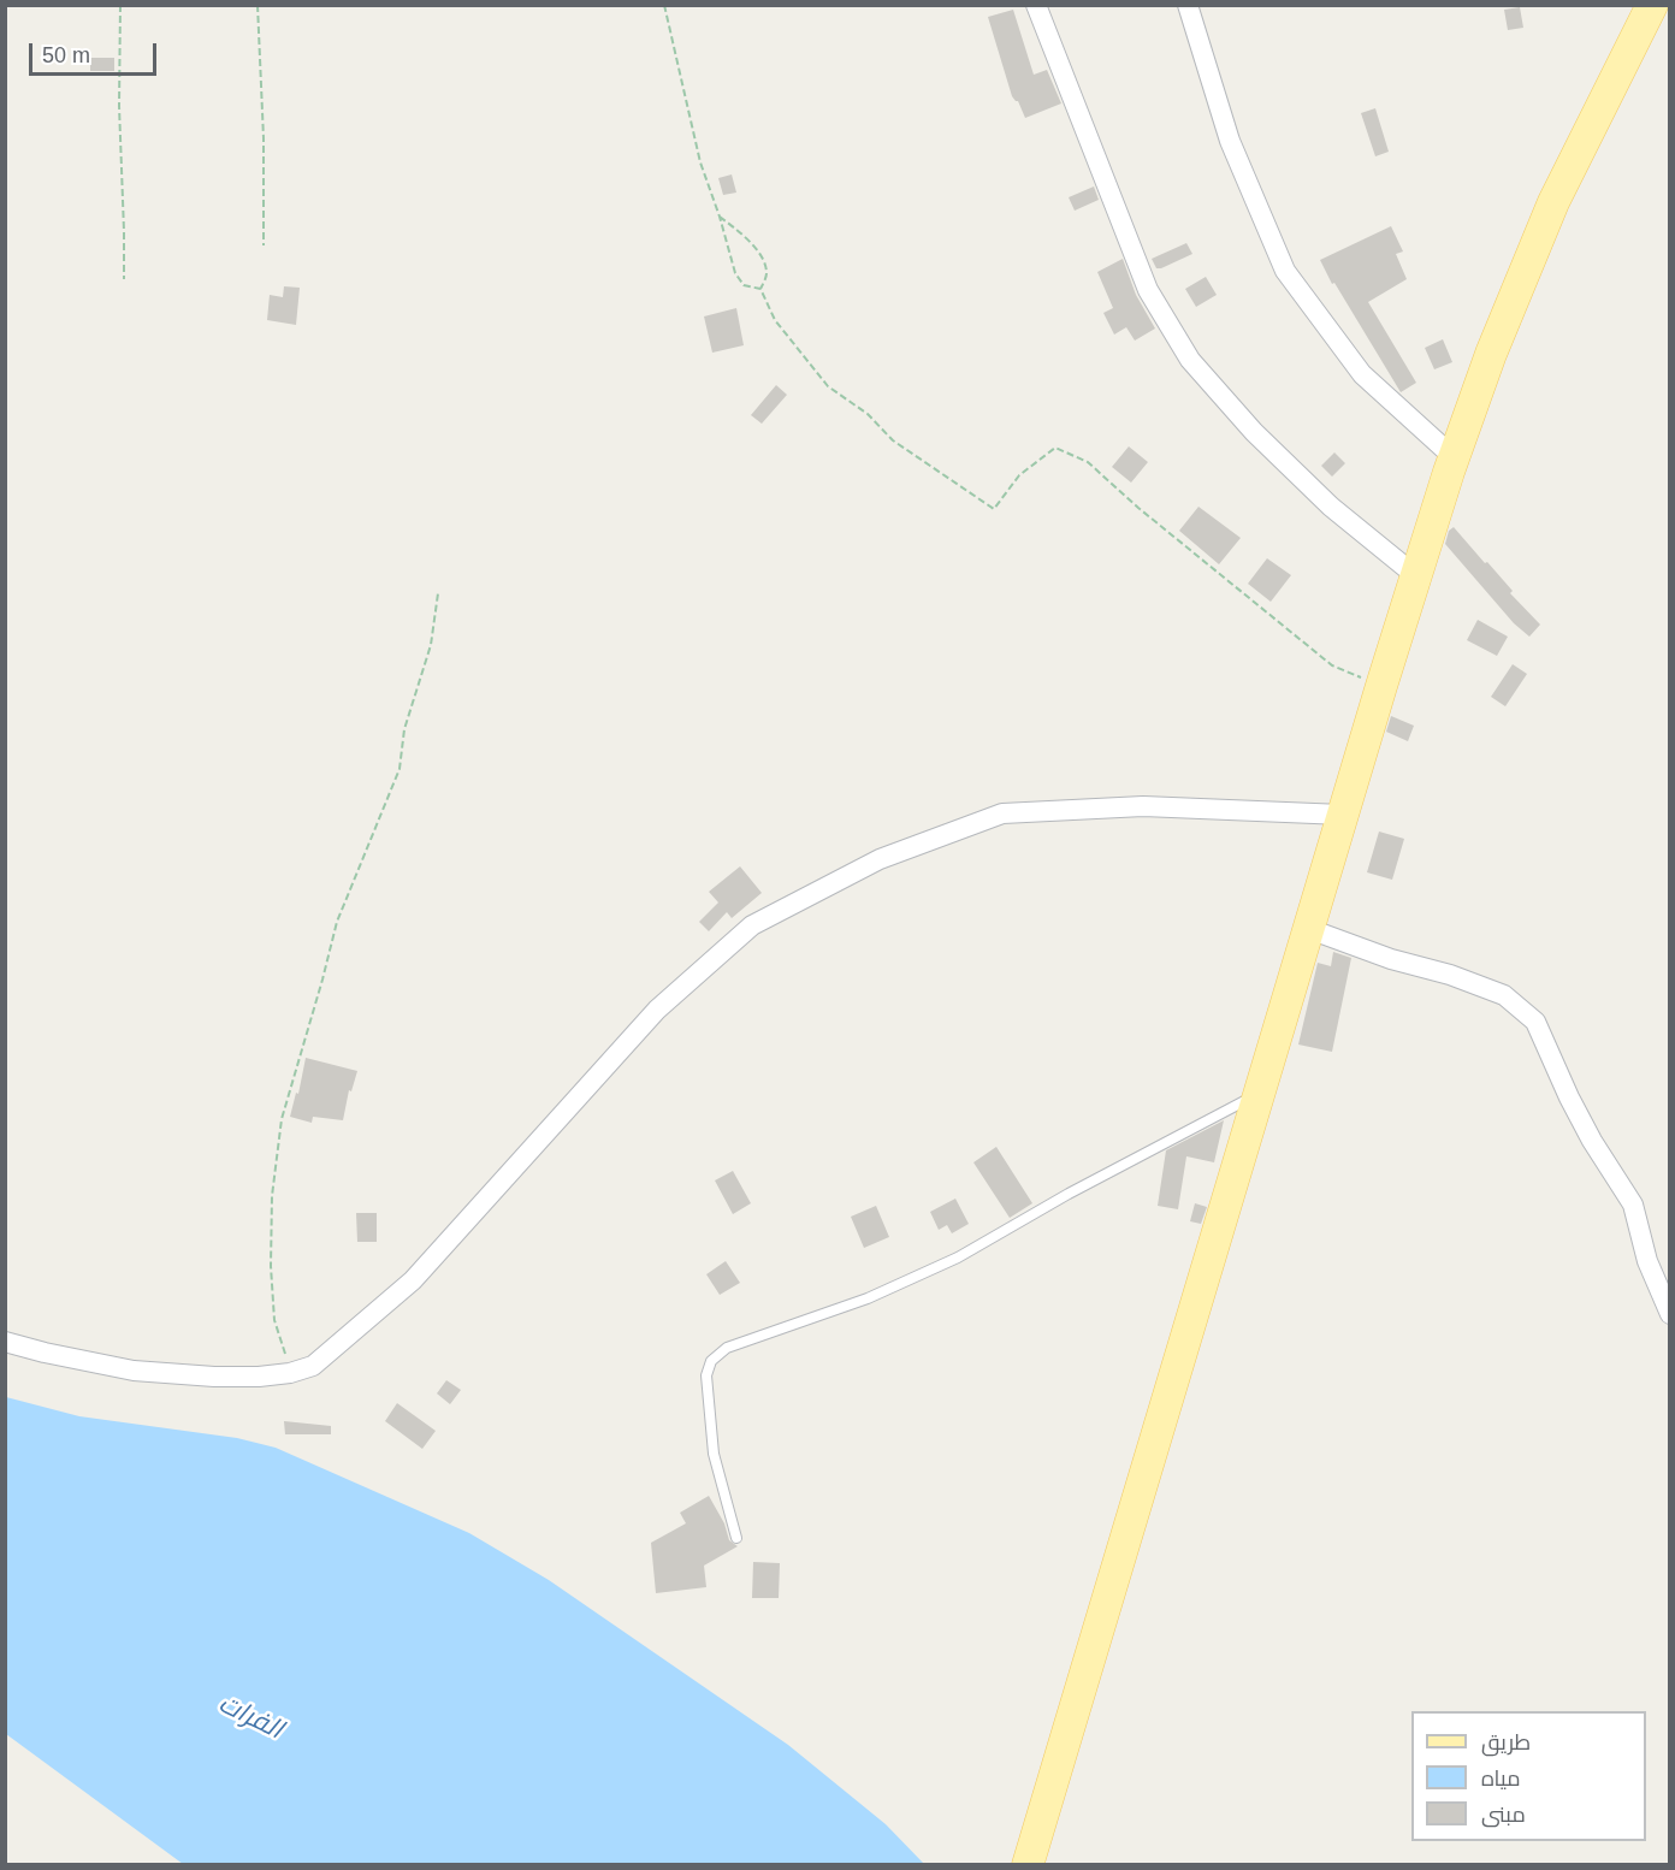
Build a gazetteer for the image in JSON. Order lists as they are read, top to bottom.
{
  "water": ["الفرات"],
  "legend": ["طريق", "مياه", "مبنى"],
  "scale_bar": "50 m"
}
